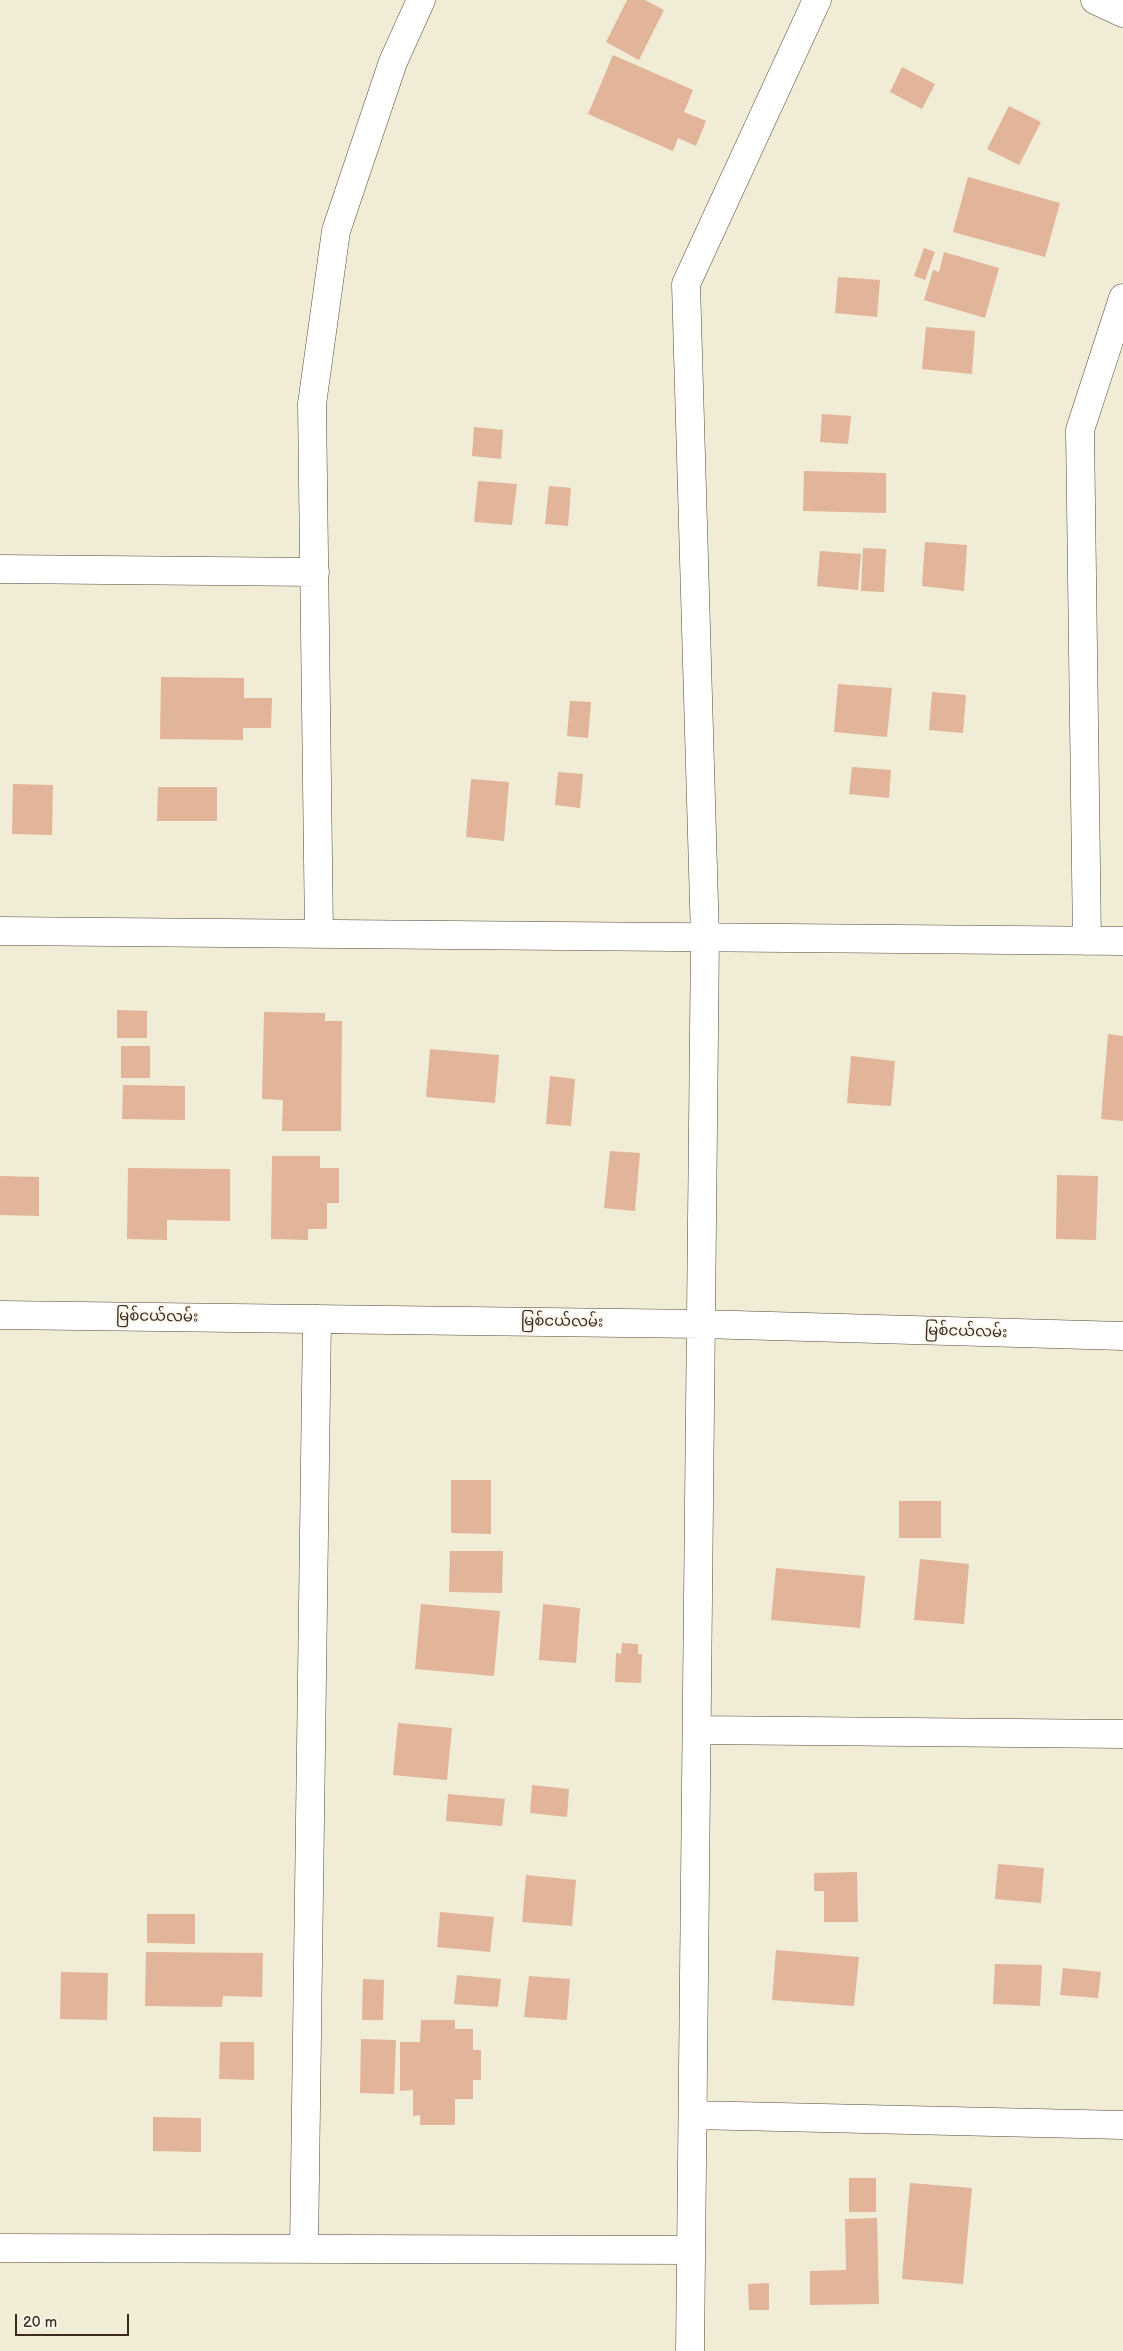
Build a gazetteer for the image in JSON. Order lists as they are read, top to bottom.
{
  "streets": {
    "street": ["မြစ်ငယ်လမ်း"]
  },
  "scale_bar": "20 m"
}
